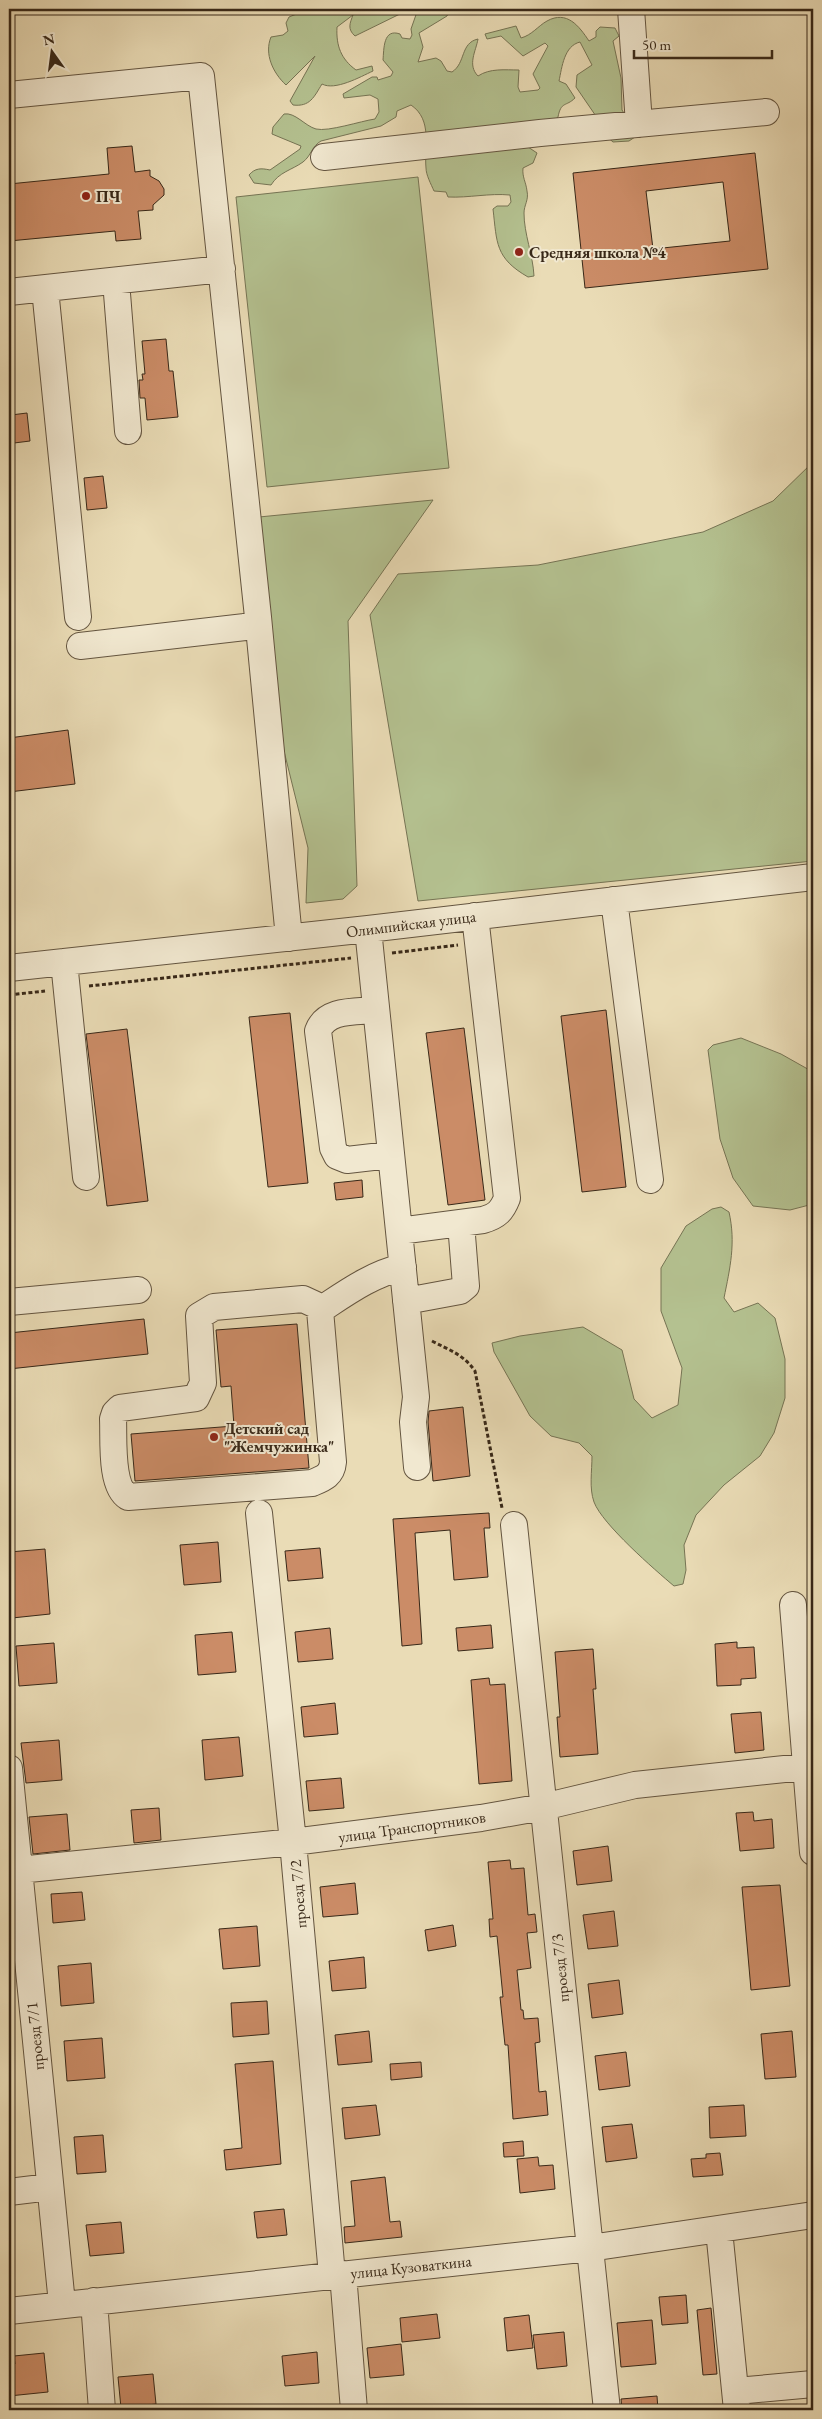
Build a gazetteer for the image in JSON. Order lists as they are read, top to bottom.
{
  "streets": {
    "street": [
      "Олимпийская улица",
      "улица Транспортников",
      "проезд 7/2",
      "проезд 7/3",
      "проезд 7/1",
      "улица Кузоваткина"
    ]
  },
  "crossings": [
    ["улица Транспортников", "проезд 7/2"],
    ["улица Транспортников", "проезд 7/3"],
    ["улица Транспортников", "проезд 7/1"],
    ["проезд 7/2", "улица Кузоваткина"],
    ["проезд 7/3", "улица Кузоваткина"],
    ["проезд 7/1", "улица Кузоваткина"]
  ],
  "places": ["ПЧ", "Средняя школа №4", "Детский сад \"Жемчужинка\""],
  "scale_bar": "50 m",
  "north": "top"
}
